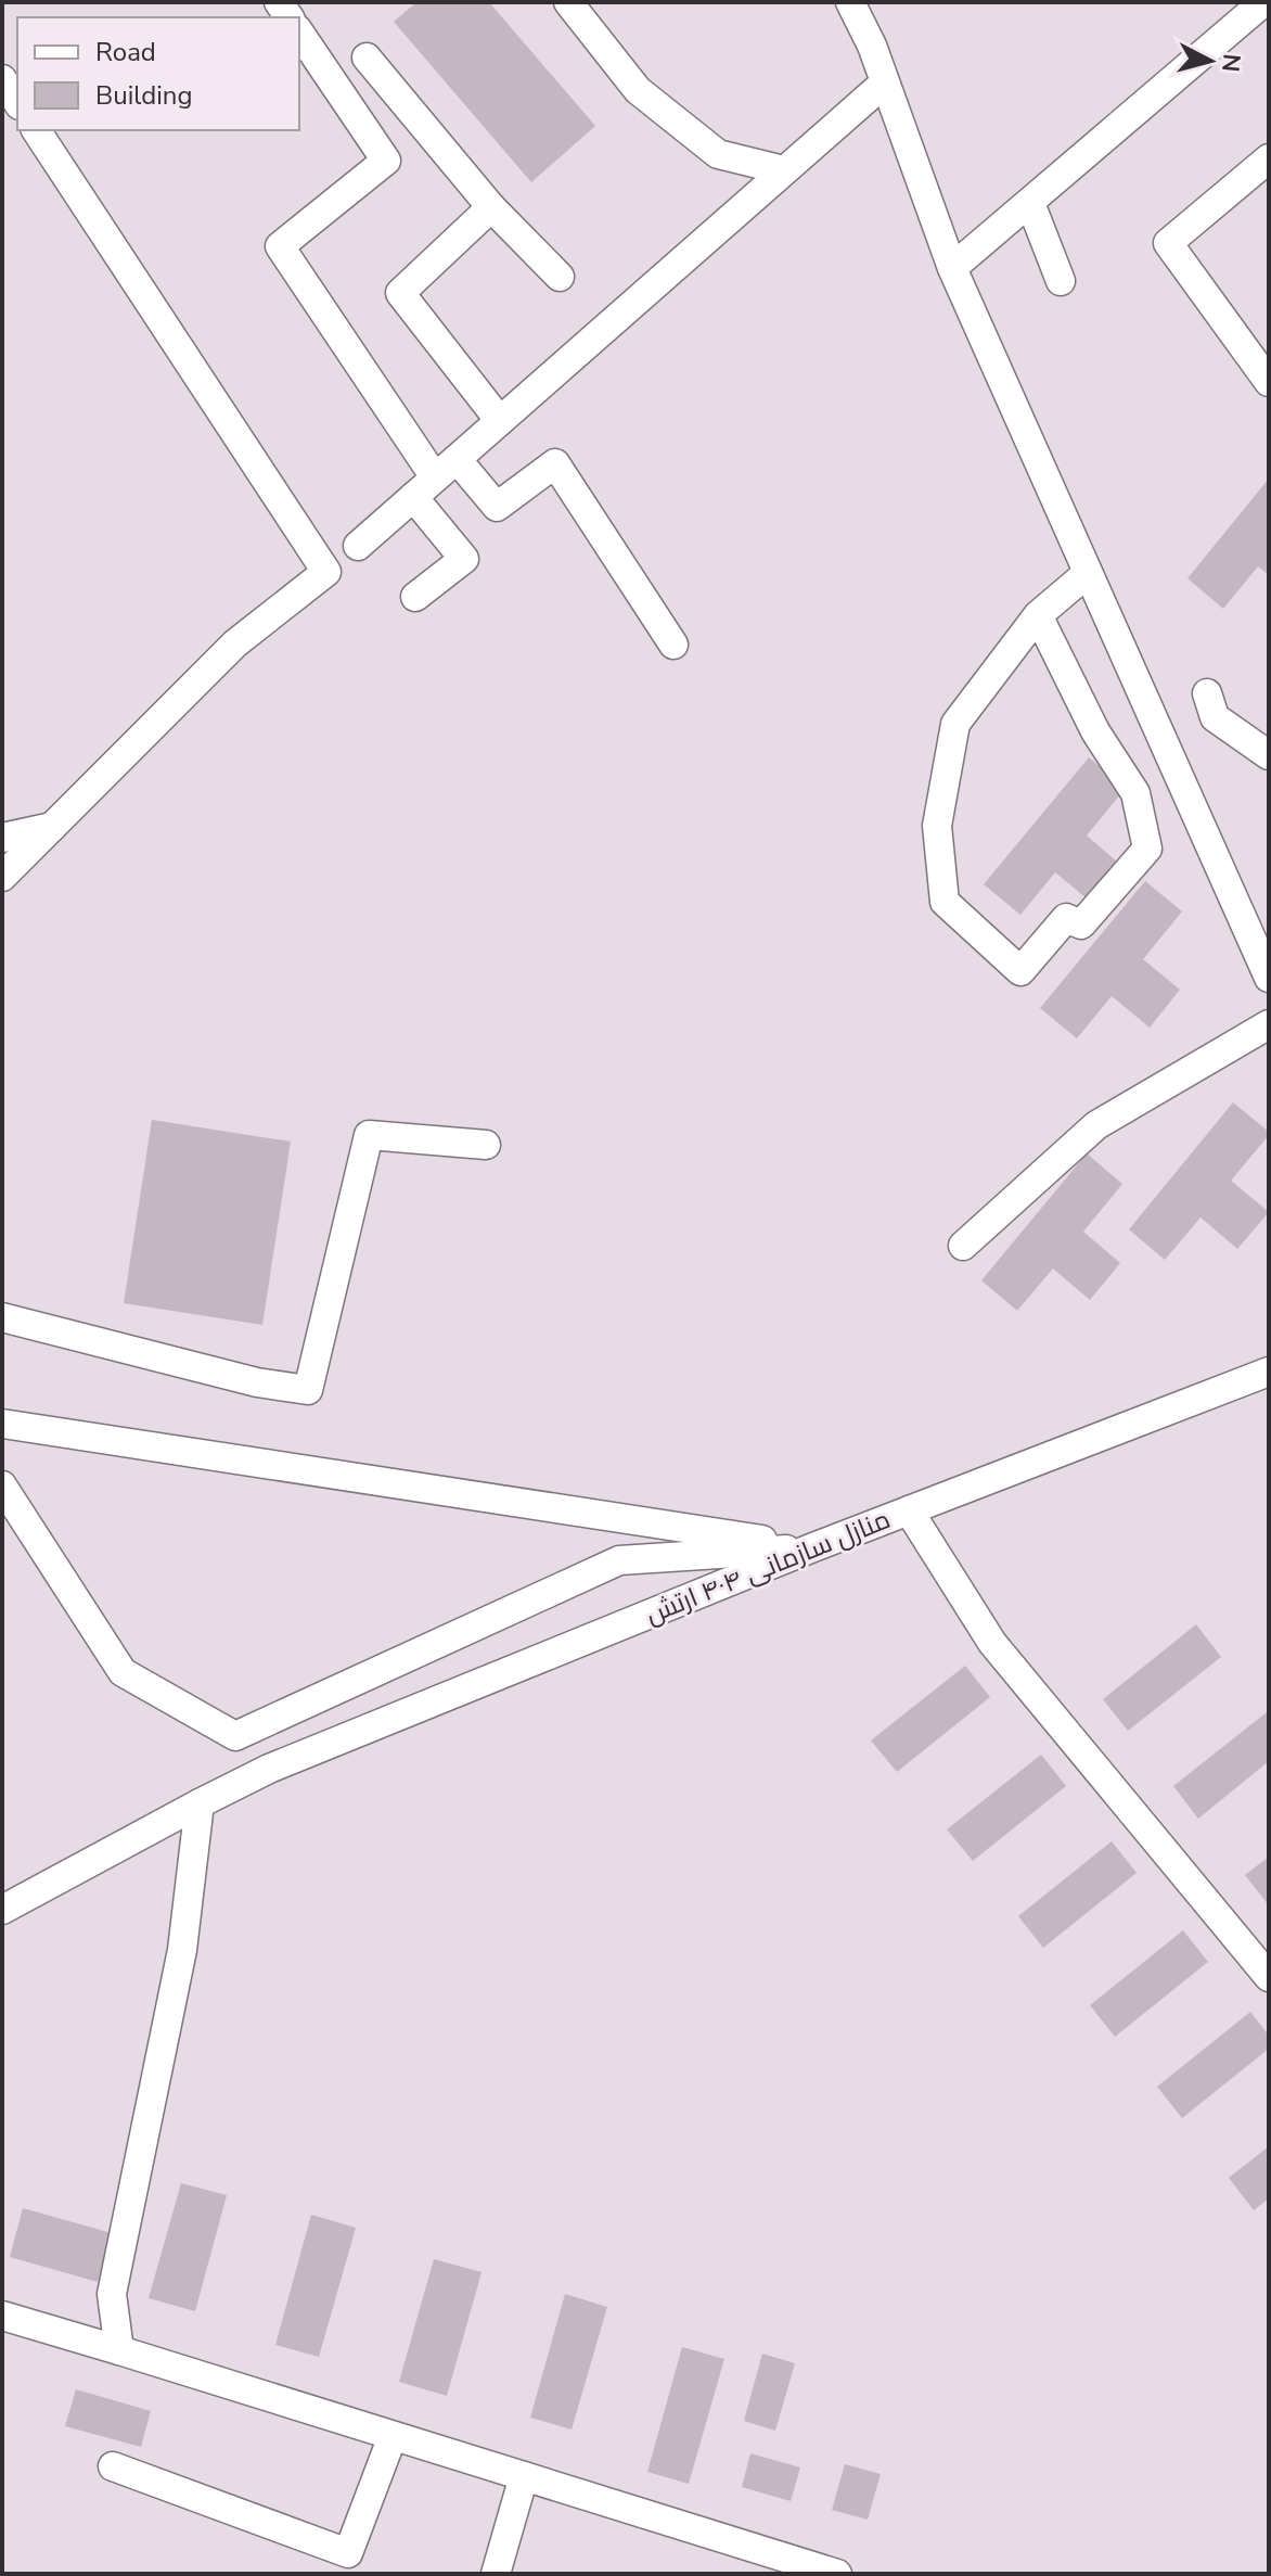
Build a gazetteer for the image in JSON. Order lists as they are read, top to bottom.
{
  "streets": {
    "street": ["منازل سازمانی ۴۰۴ ارتش"]
  },
  "legend": ["Road", "Building"],
  "north": "right"
}
